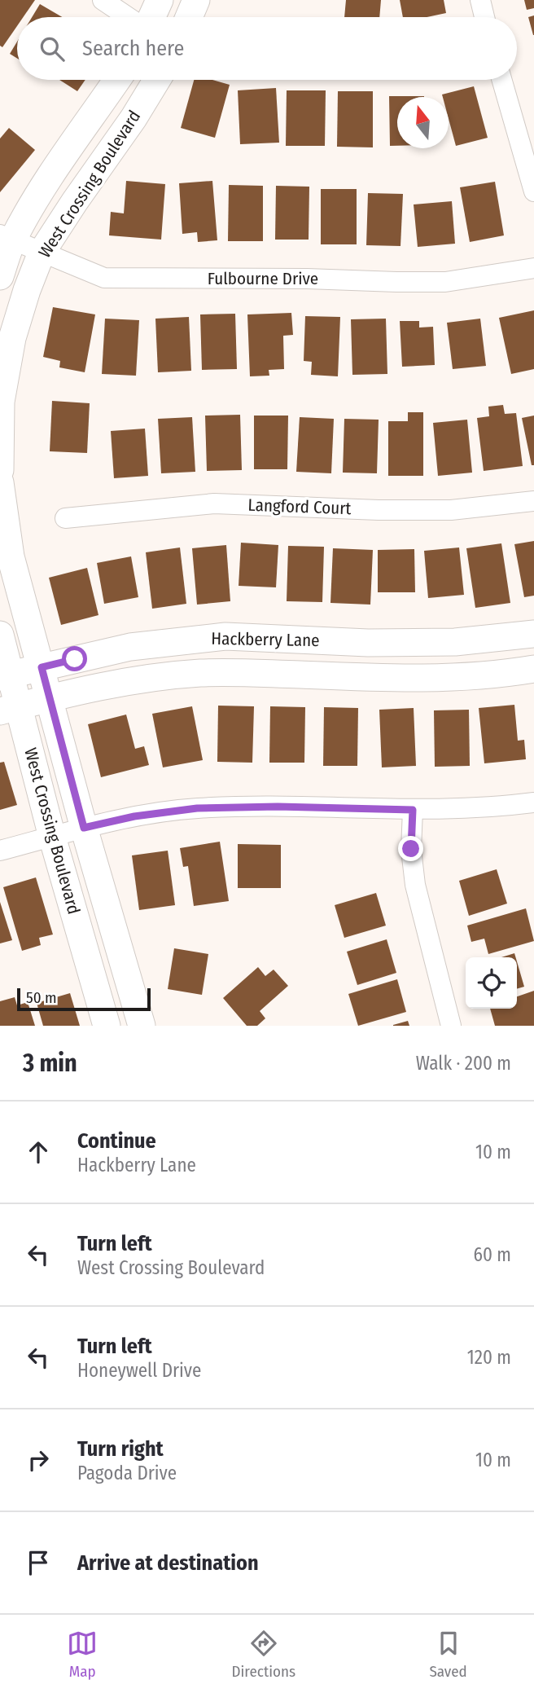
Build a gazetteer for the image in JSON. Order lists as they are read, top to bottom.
{
  "streets": {
    "street": [
      "West Crossing Boulevard",
      "Fulbourne Drive",
      "Langford Court",
      "Hackberry Lane"
    ]
  },
  "crossings": [
    ["West Crossing Boulevard", "Fulbourne Drive"],
    ["West Crossing Boulevard", "Hackberry Lane"]
  ],
  "scale_bar": "50 m",
  "north": "top",
  "page": {
    "search": "Search here",
    "scale": "50 m",
    "heading": ["3 min", "Walk · 200 m"],
    "list": [
      ["Continue", "Hackberry Lane", "10 m"],
      ["Turn left", "West Crossing Boulevard", "60 m"],
      ["Turn left", "Honeywell Drive", "120 m"],
      ["Turn right", "Pagoda Drive", "10 m"],
      "Arrive at destination"
    ],
    "nav": ["Map", "Directions", "Saved"]
  }
}
